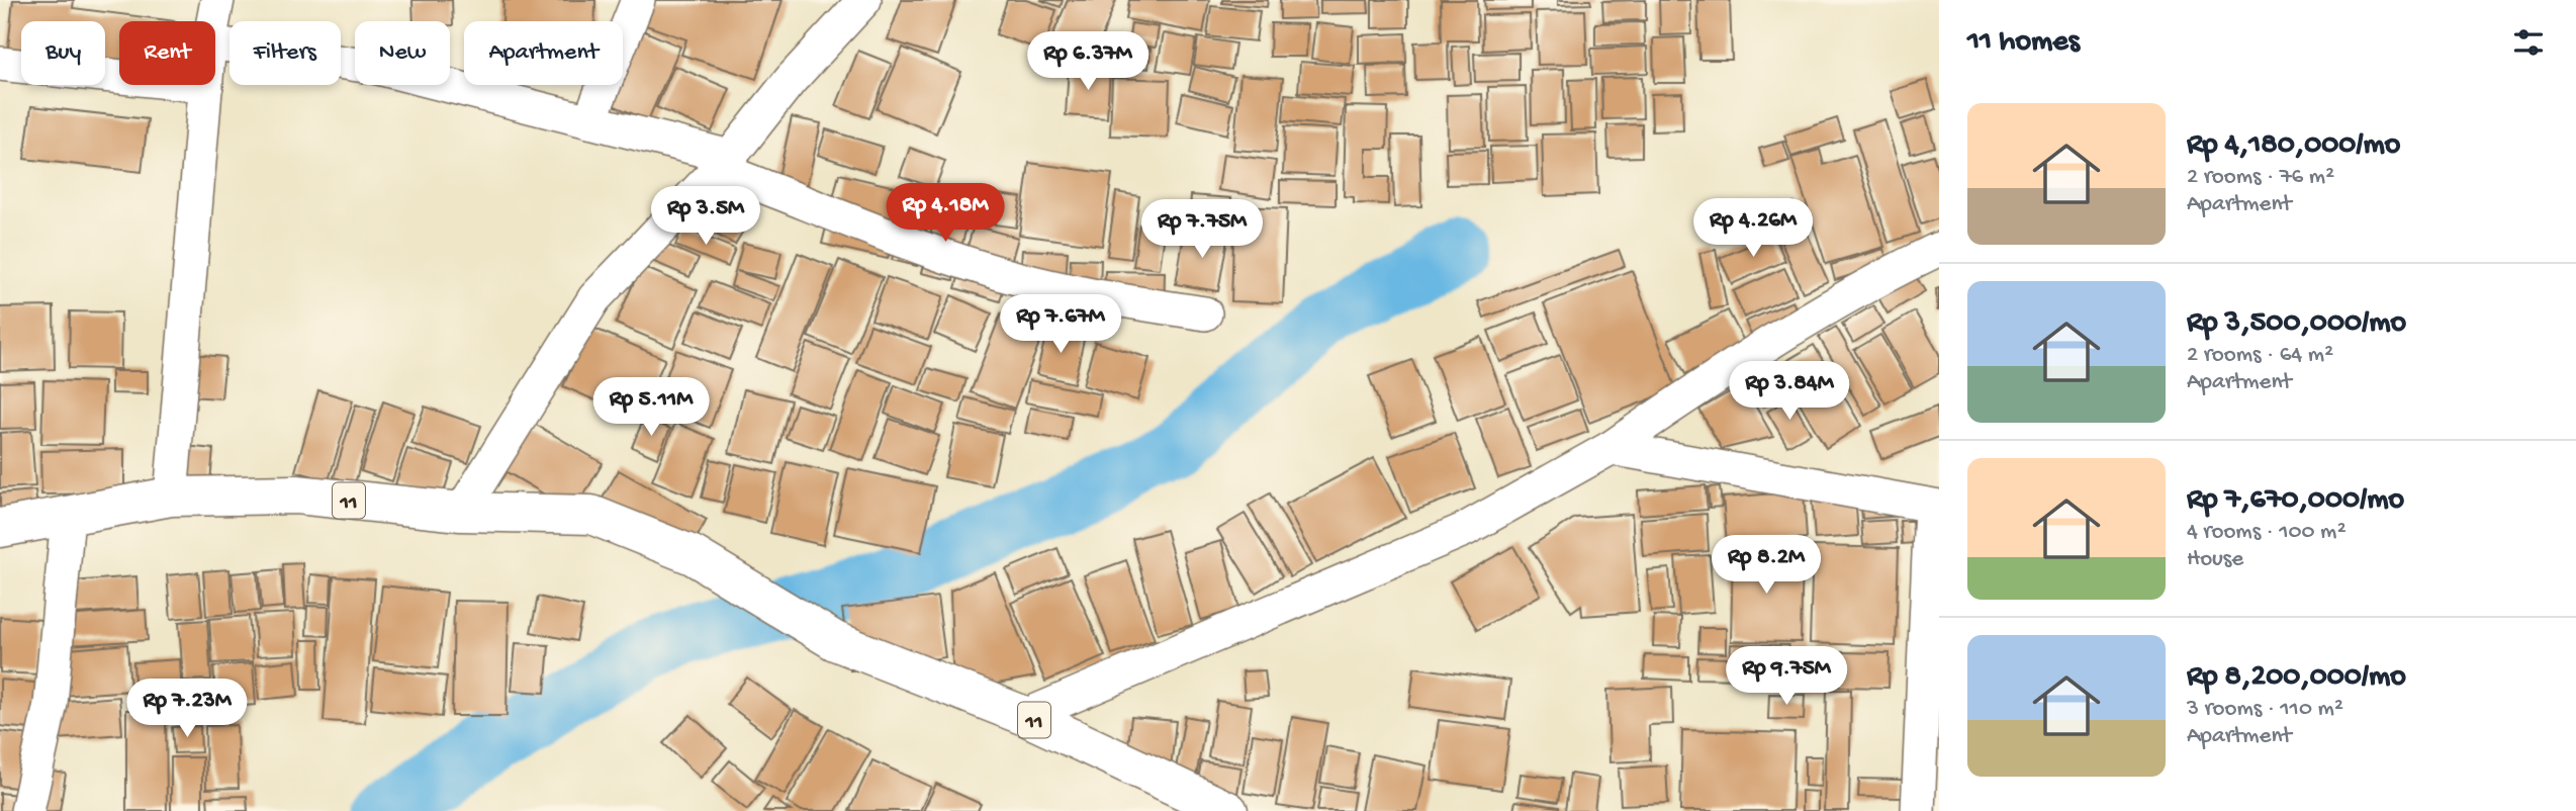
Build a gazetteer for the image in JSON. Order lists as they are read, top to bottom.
{
  "streets": {
    "highway": ["11"]
  },
  "page": {
    "heading": "11 homes",
    "chip": [
      "Buy",
      "Rent",
      "Filters",
      "New",
      "Apartment"
    ],
    "price": [
      "Rp 6.37M",
      "Rp 4.18M",
      "Rp 3.5M",
      "Rp 4.26M",
      "Rp 7.75M",
      "Rp 7.67M",
      "Rp 3.84M",
      "Rp 5.11M",
      "Rp 8.2M",
      "Rp 9.75M",
      "Rp 7.23M"
    ],
    "list": [
      {
        "name": "Rp 4,180,000/mo",
        "note": "2 rooms · 76 m² · Apartment"
      },
      {
        "name": "Rp 3,500,000/mo",
        "note": "2 rooms · 64 m² · Apartment"
      },
      {
        "name": "Rp 7,670,000/mo",
        "note": "4 rooms · 100 m² · House"
      },
      {
        "name": "Rp 8,200,000/mo",
        "note": "3 rooms · 110 m² · Apartment"
      }
    ]
  }
}
